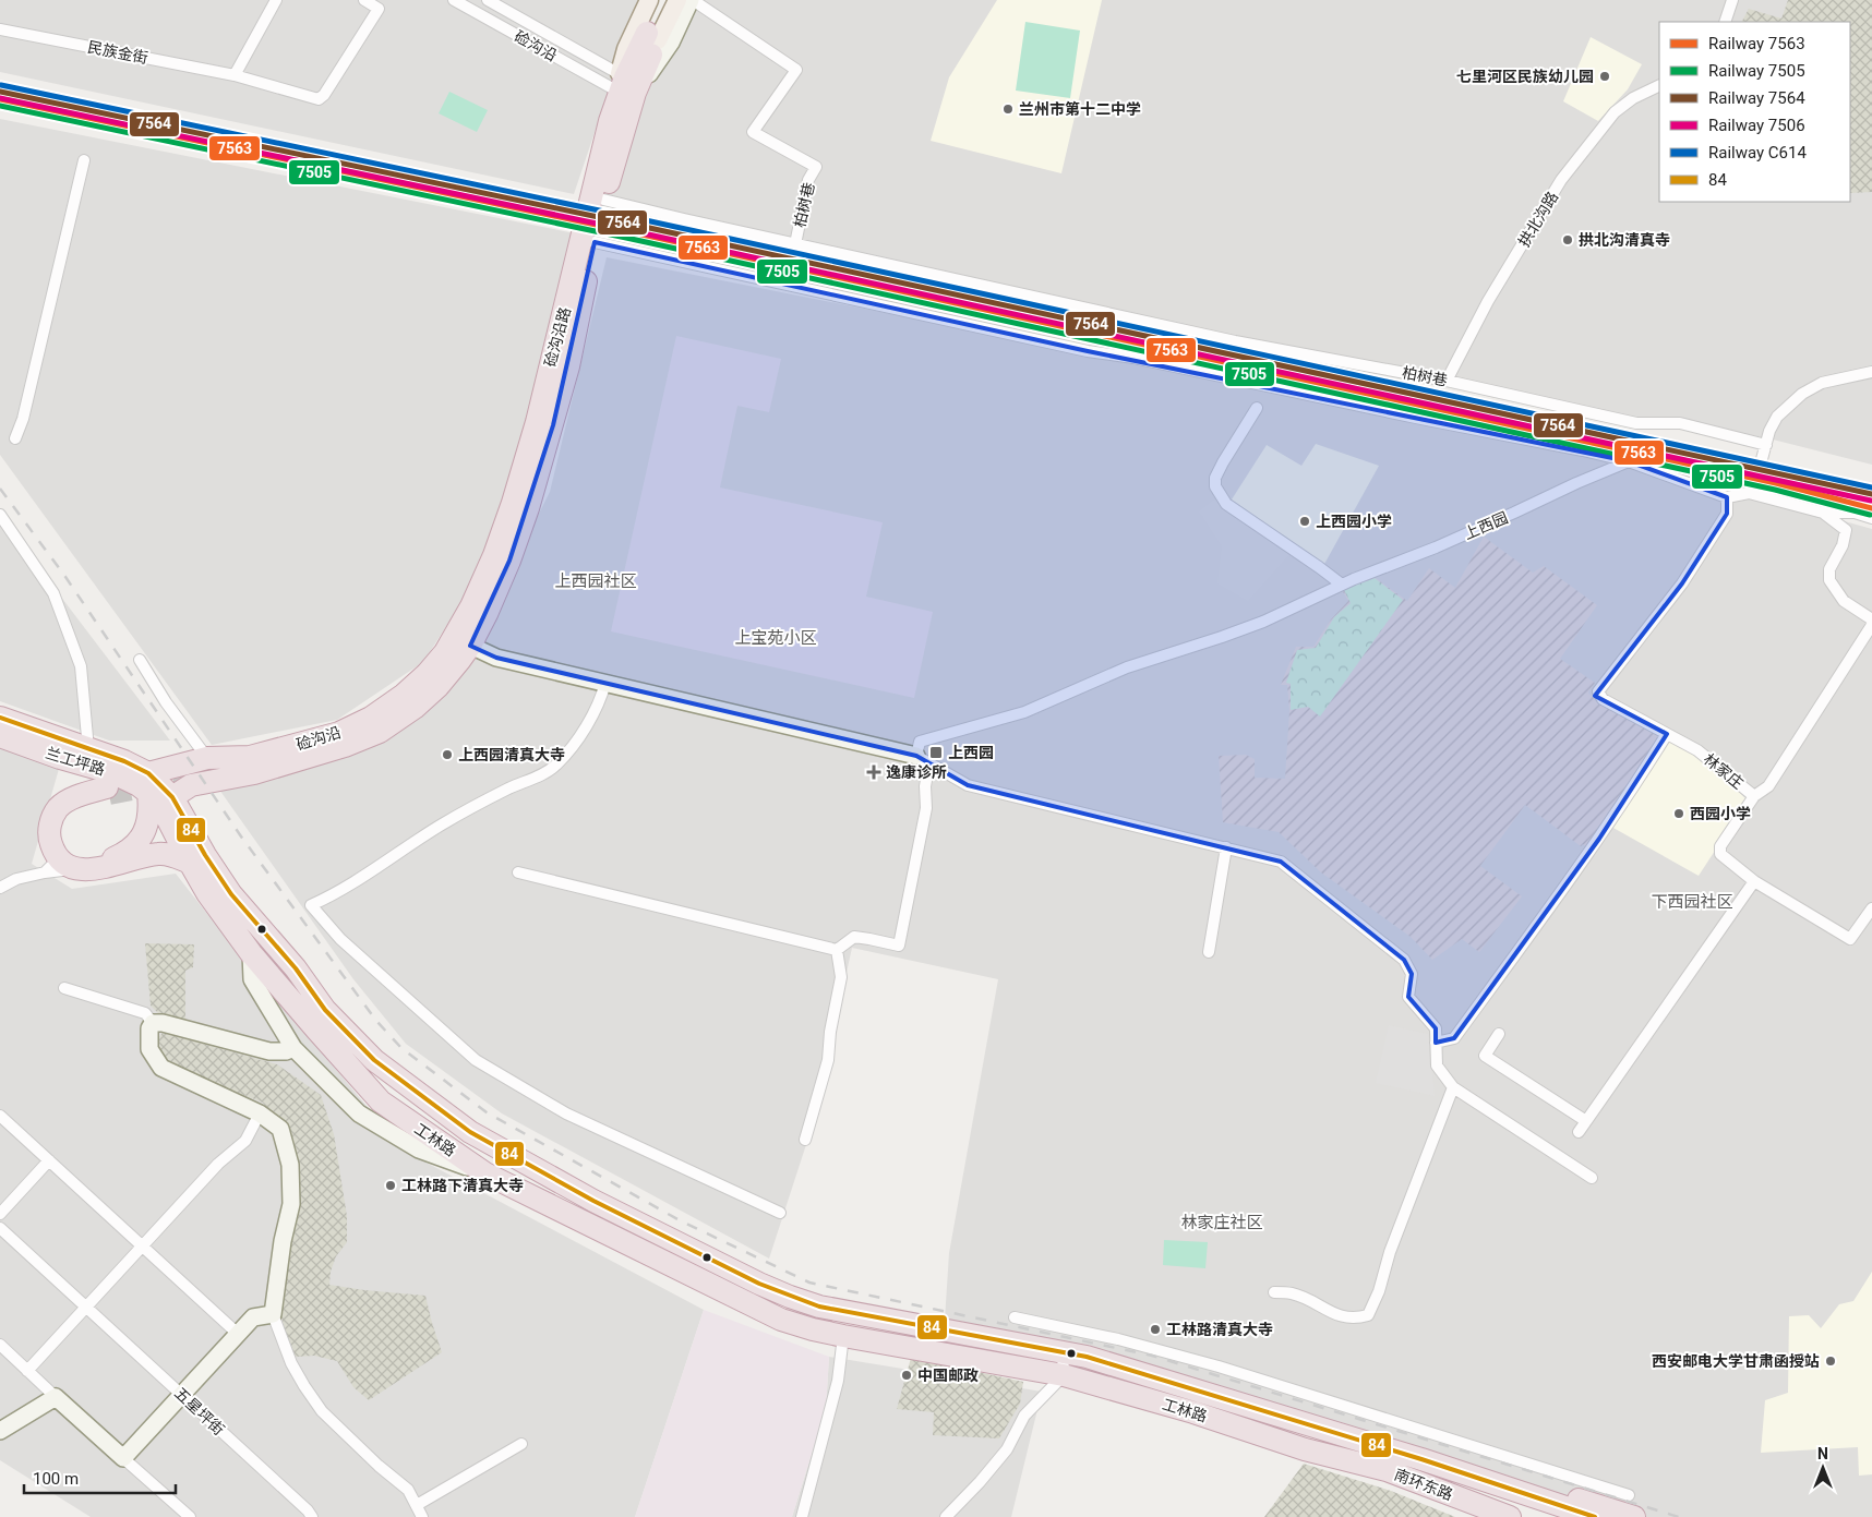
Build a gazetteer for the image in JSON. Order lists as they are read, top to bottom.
{
  "streets": {
    "highway": [
      "硷沟沿",
      "硷沟沿路",
      "兰工坪路",
      "工林路",
      "南环东路"
    ],
    "street": [
      "民族金街",
      "柏树巷",
      "拱北沟路",
      "上西园",
      "林家庄",
      "五星坪街"
    ]
  },
  "crossings": [
    ["硷沟沿", "硷沟沿路"],
    ["柏树巷", "拱北沟路"],
    ["柏树巷", "硷沟沿路"],
    ["兰工坪路", "工林路"],
    ["工林路", "南环东路"]
  ],
  "districts": [
    "上西园社区",
    "上宝苑小区",
    "下西园社区",
    "林家庄社区"
  ],
  "places": {
    "other": [
      "七里河区民族幼儿园",
      "兰州市第十二中学",
      "拱北沟清真寺",
      "上西园小学",
      "上西园清真大寺",
      "西园小学",
      "工林路下清真大寺",
      "工林路清真大寺",
      "西安邮电大学甘肃函授站",
      "中国邮政"
    ],
    "transit": ["上西园"],
    "health": ["逸康诊所"]
  },
  "lines": [
    "rail line C614",
    "rail line 7564",
    "rail line 7506",
    "rail line 7563",
    "rail line 7505",
    "transit line 84"
  ],
  "legend": [
    "Railway 7563",
    "Railway 7505",
    "Railway 7564",
    "Railway 7506",
    "Railway C614",
    "84"
  ],
  "scale_bar": "100 m",
  "north": "top"
}
